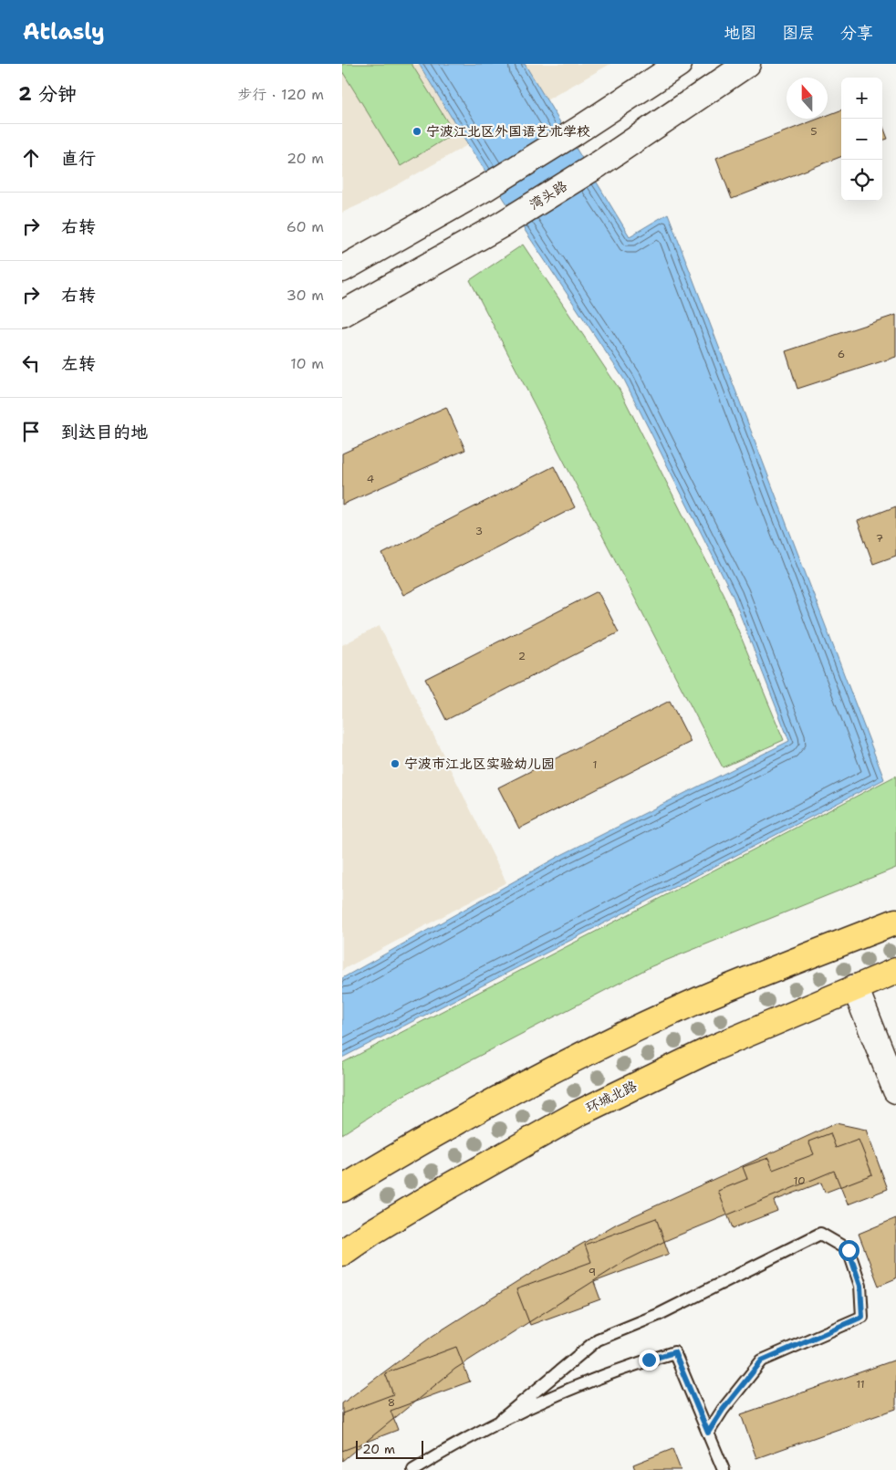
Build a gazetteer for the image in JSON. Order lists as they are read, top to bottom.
{
  "streets": {
    "main road": ["湾头路", "环城北路"]
  },
  "places": ["宁波江北区外国语艺术学校", "宁波市江北区实验幼儿园"],
  "house_numbers": [
    "5",
    "6",
    "4",
    "3",
    "7",
    "2",
    "1",
    "10",
    "9",
    "11",
    "8"
  ],
  "scale_bar": "20 m",
  "north": "top",
  "page": {
    "header": "Atlasly",
    "nav": ["地图", "图层", "分享"],
    "heading": ["2 分钟", "步行 · 120 m"],
    "map_buttons": ["+", "−"],
    "list": [
      ["直行", "20 m"],
      ["右转", "60 m"],
      ["右转", "30 m"],
      ["左转", "10 m"],
      "到达目的地"
    ],
    "scale": "20 m"
  }
}
